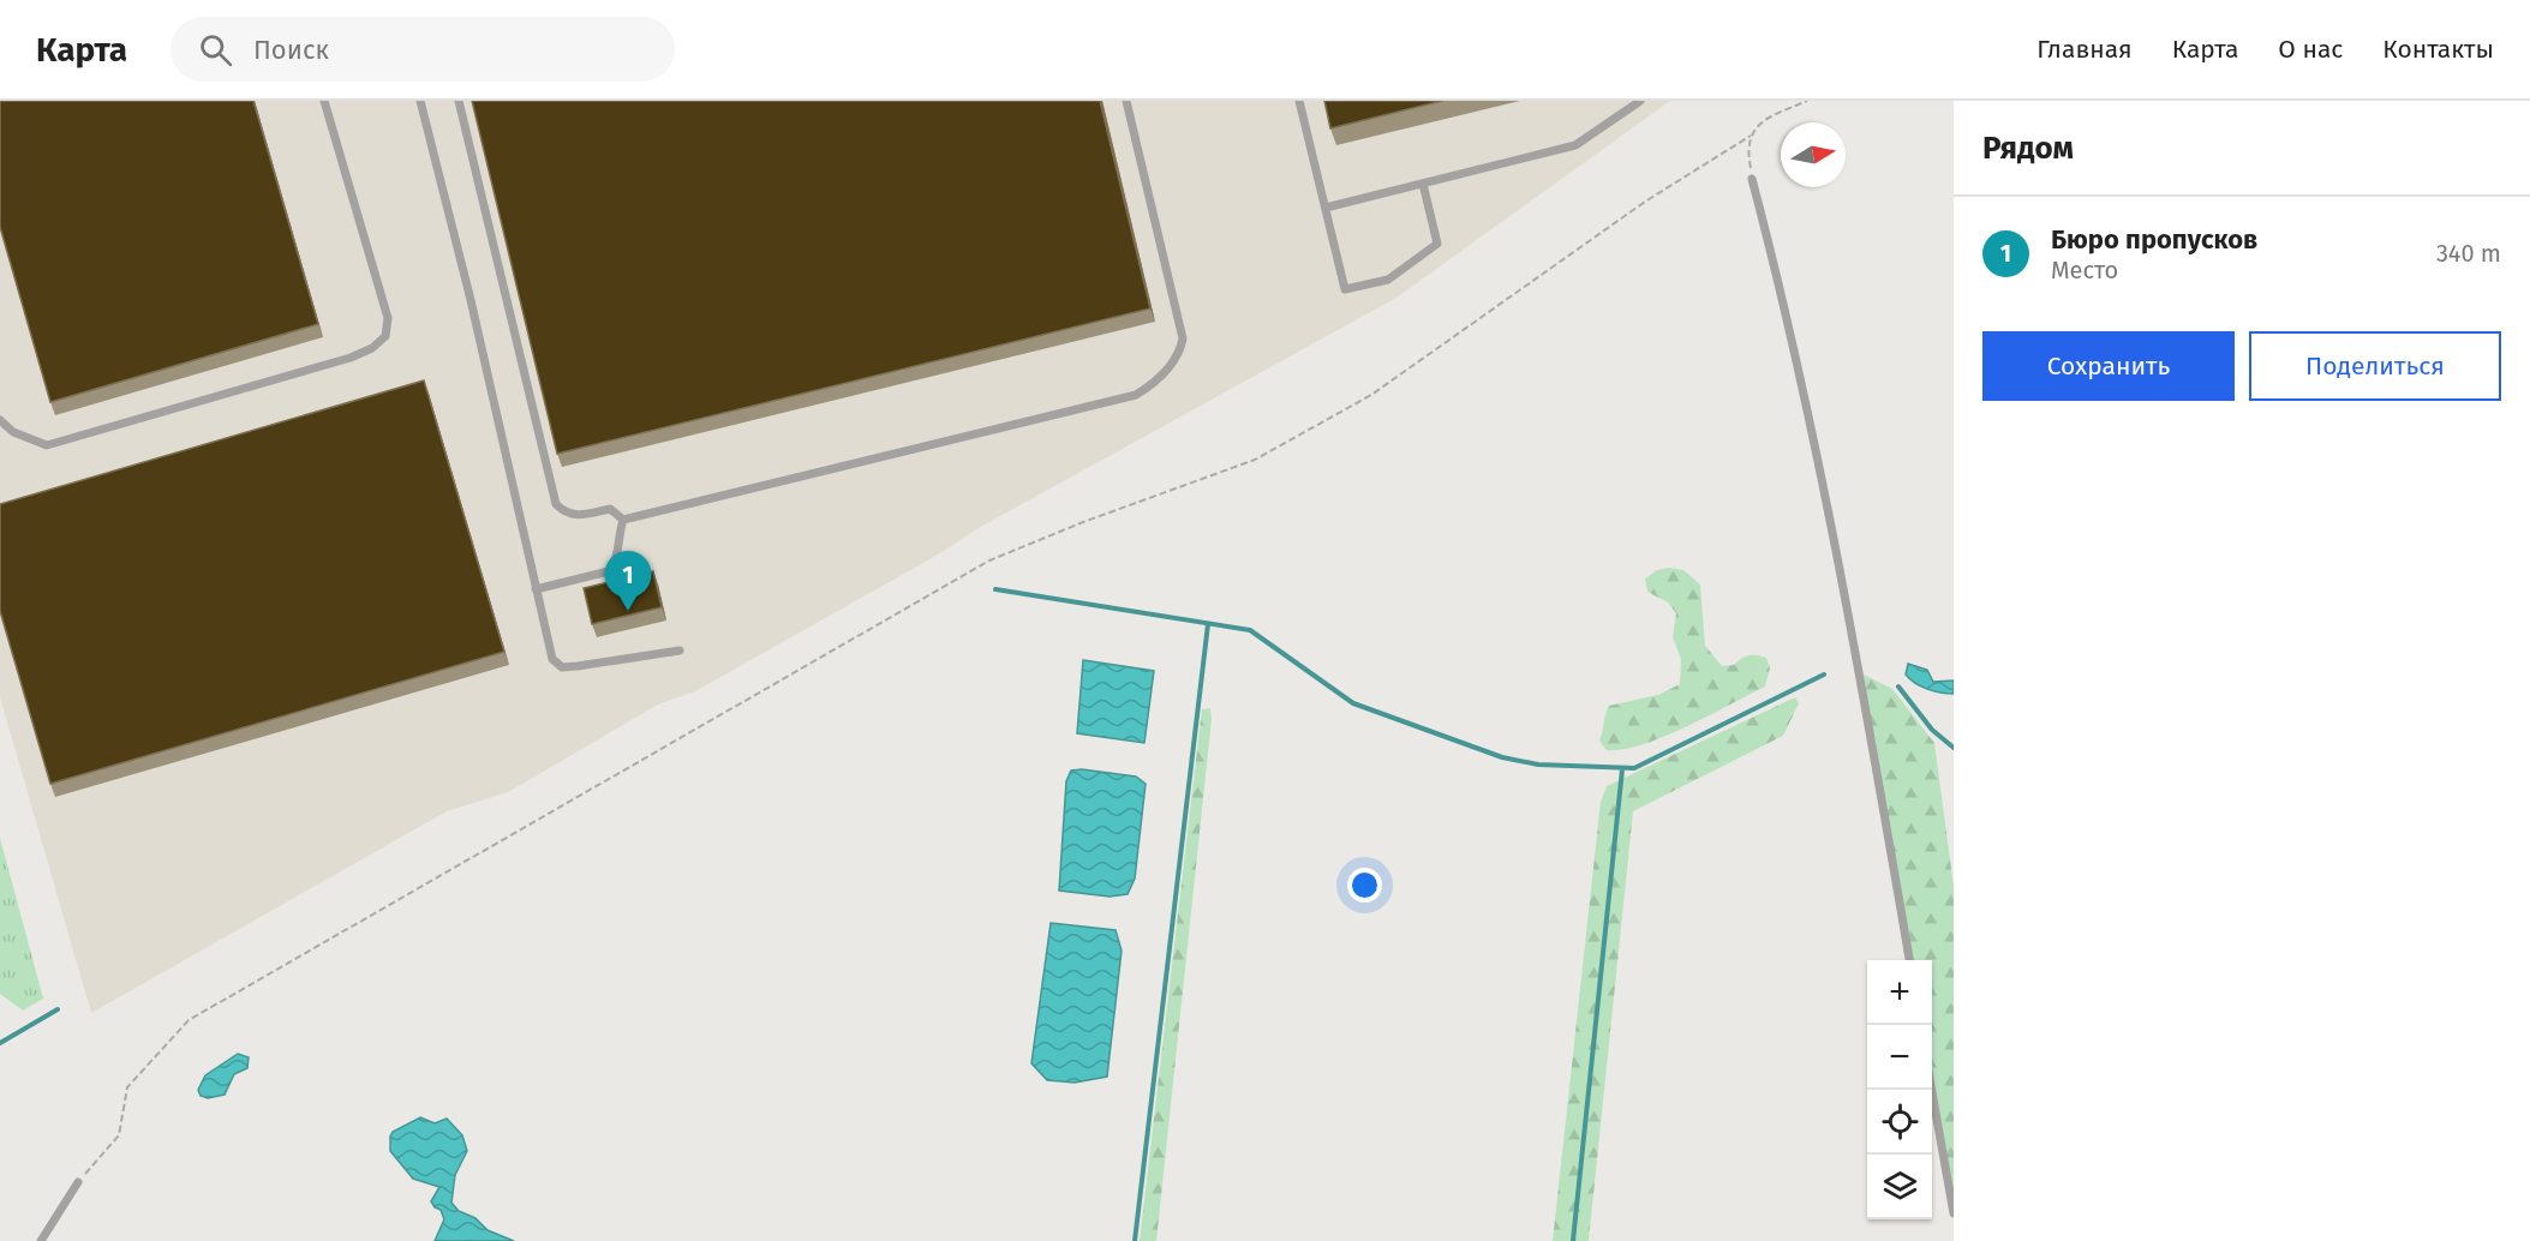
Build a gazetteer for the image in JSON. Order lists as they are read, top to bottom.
{
  "north": "right",
  "page": {
    "header": "Карта",
    "search": "Поиск",
    "nav": [
      "Главная",
      "Карта",
      "О нас",
      "Контакты"
    ],
    "heading": "Рядом",
    "list": [
      {
        "mark": "1",
        "name": "Бюро пропусков",
        "note": "Место",
        "value": "340 m"
      }
    ],
    "buttons": ["Сохранить", "Поделиться"],
    "pins": "1",
    "map_buttons": ["+", "−"]
  }
}
